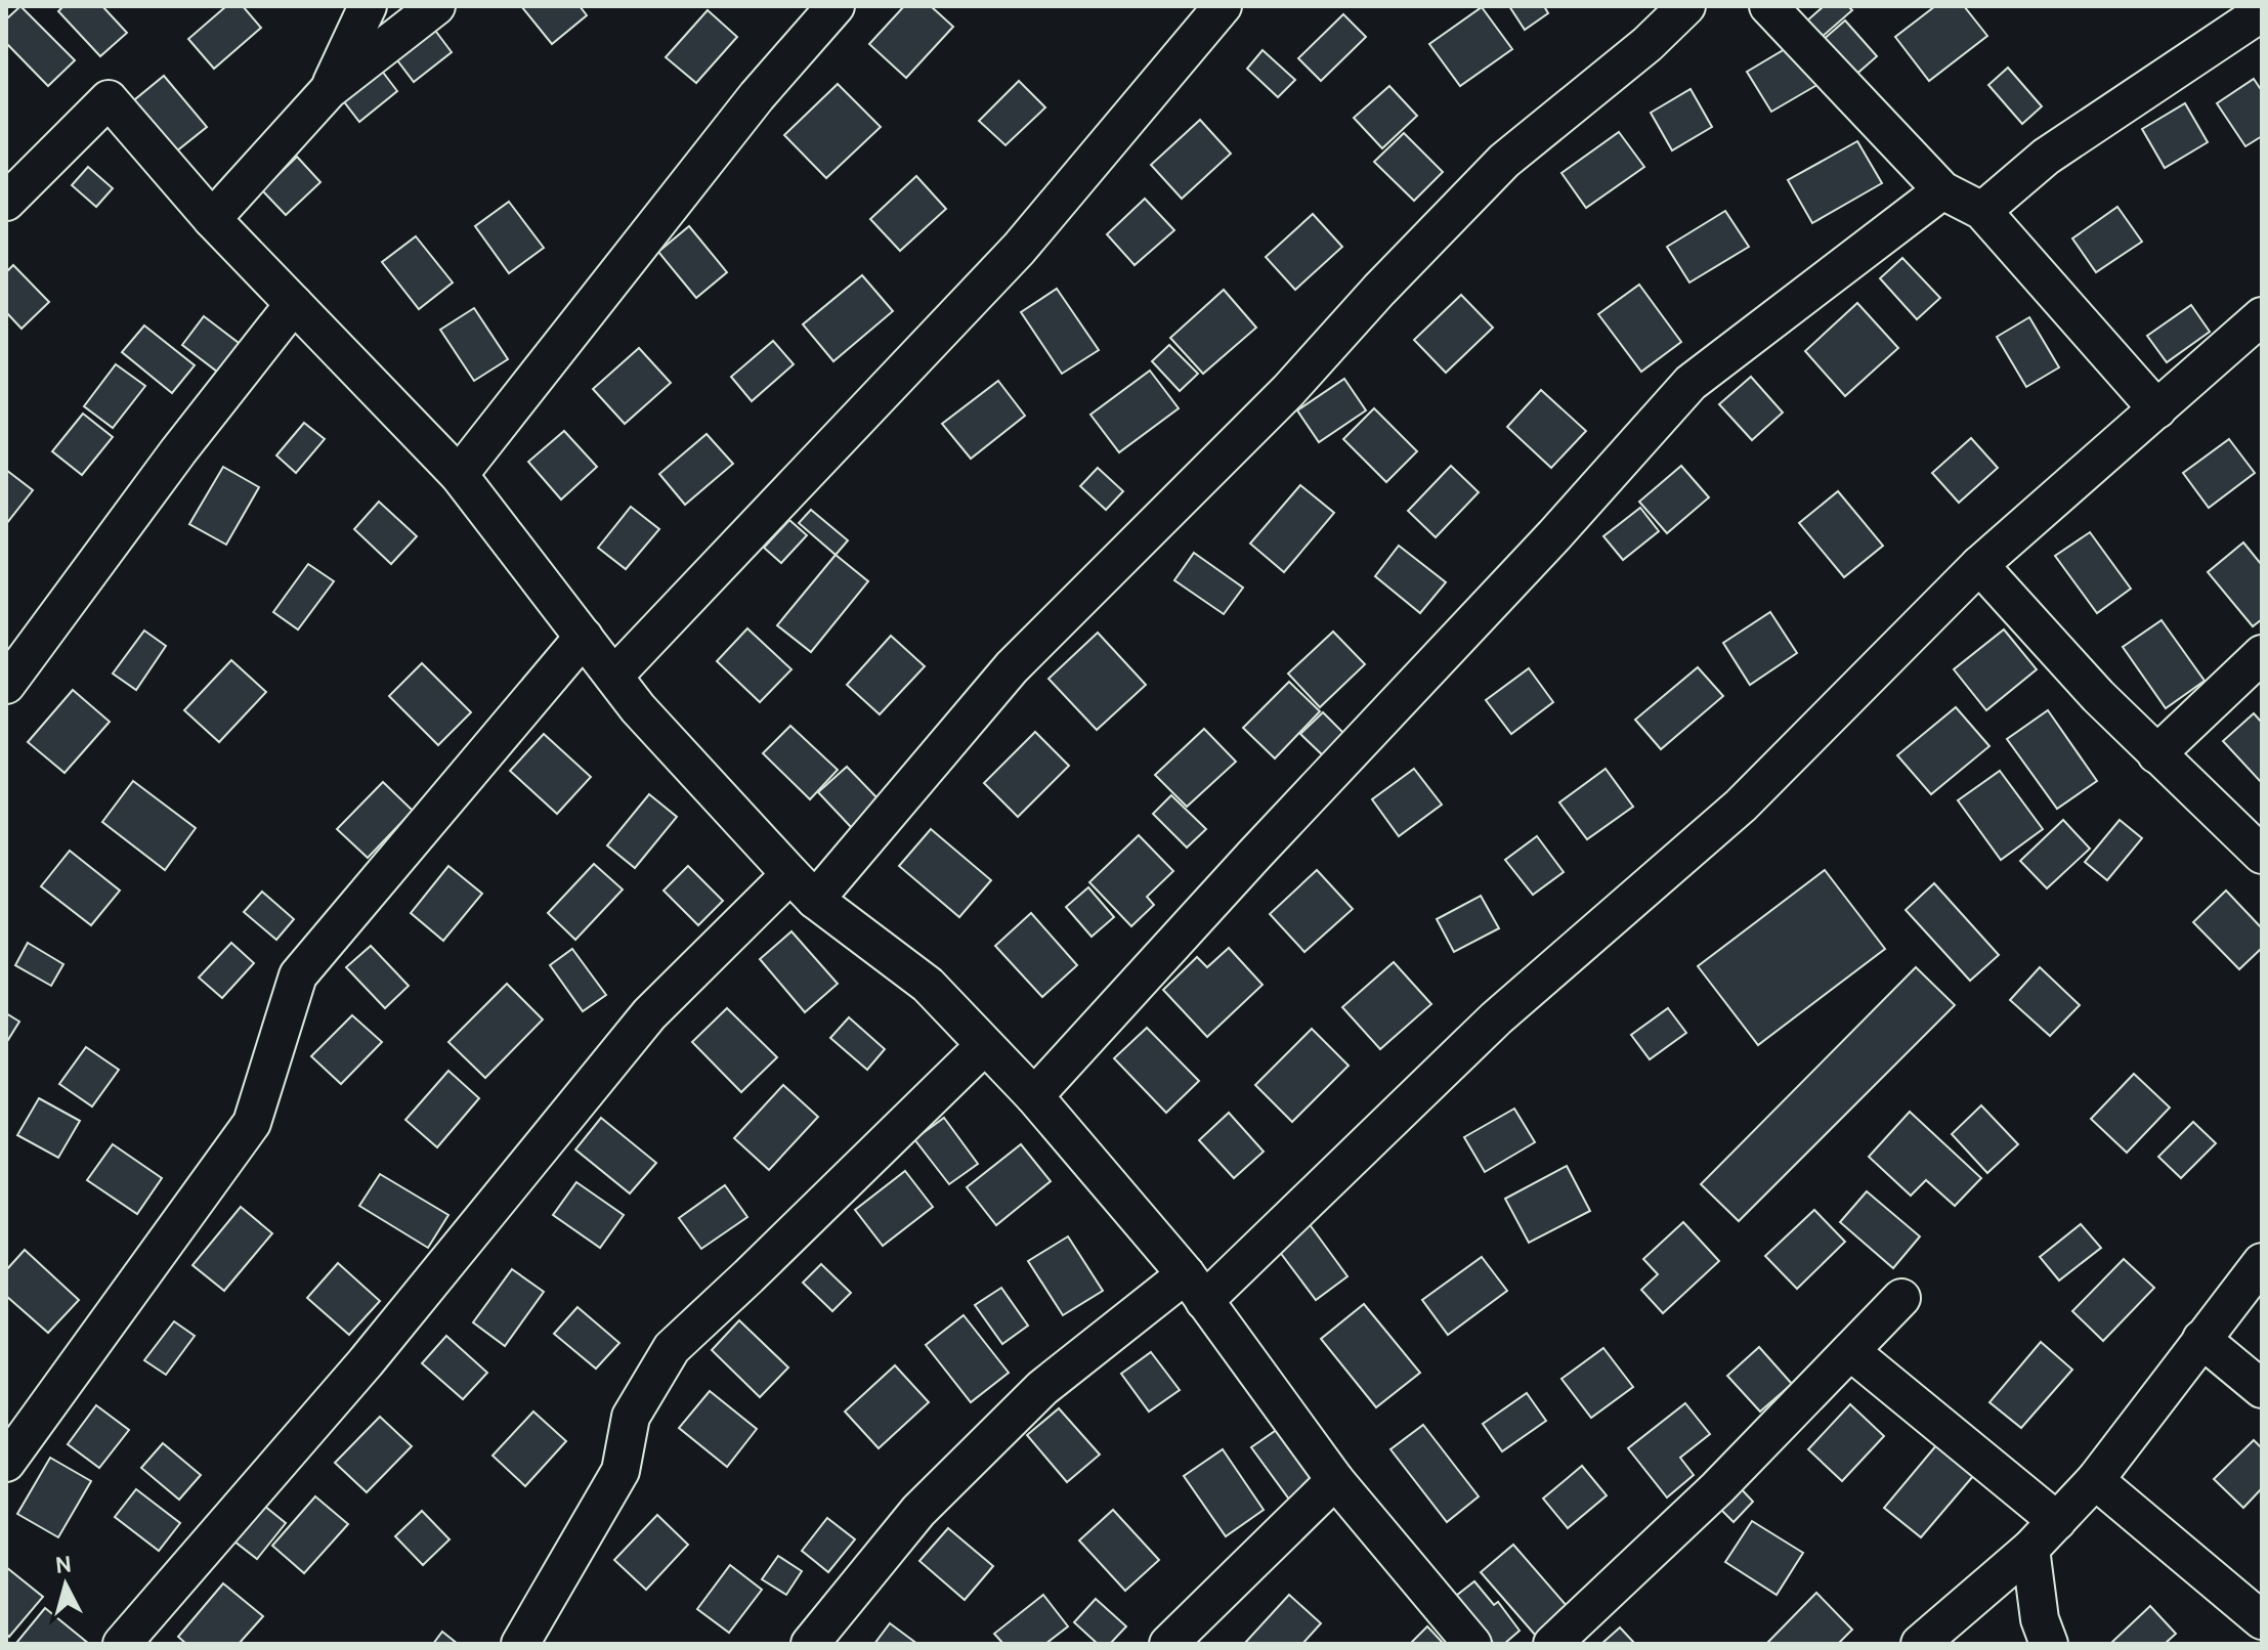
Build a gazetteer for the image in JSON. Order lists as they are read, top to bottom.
{
  "north": "top"
}
